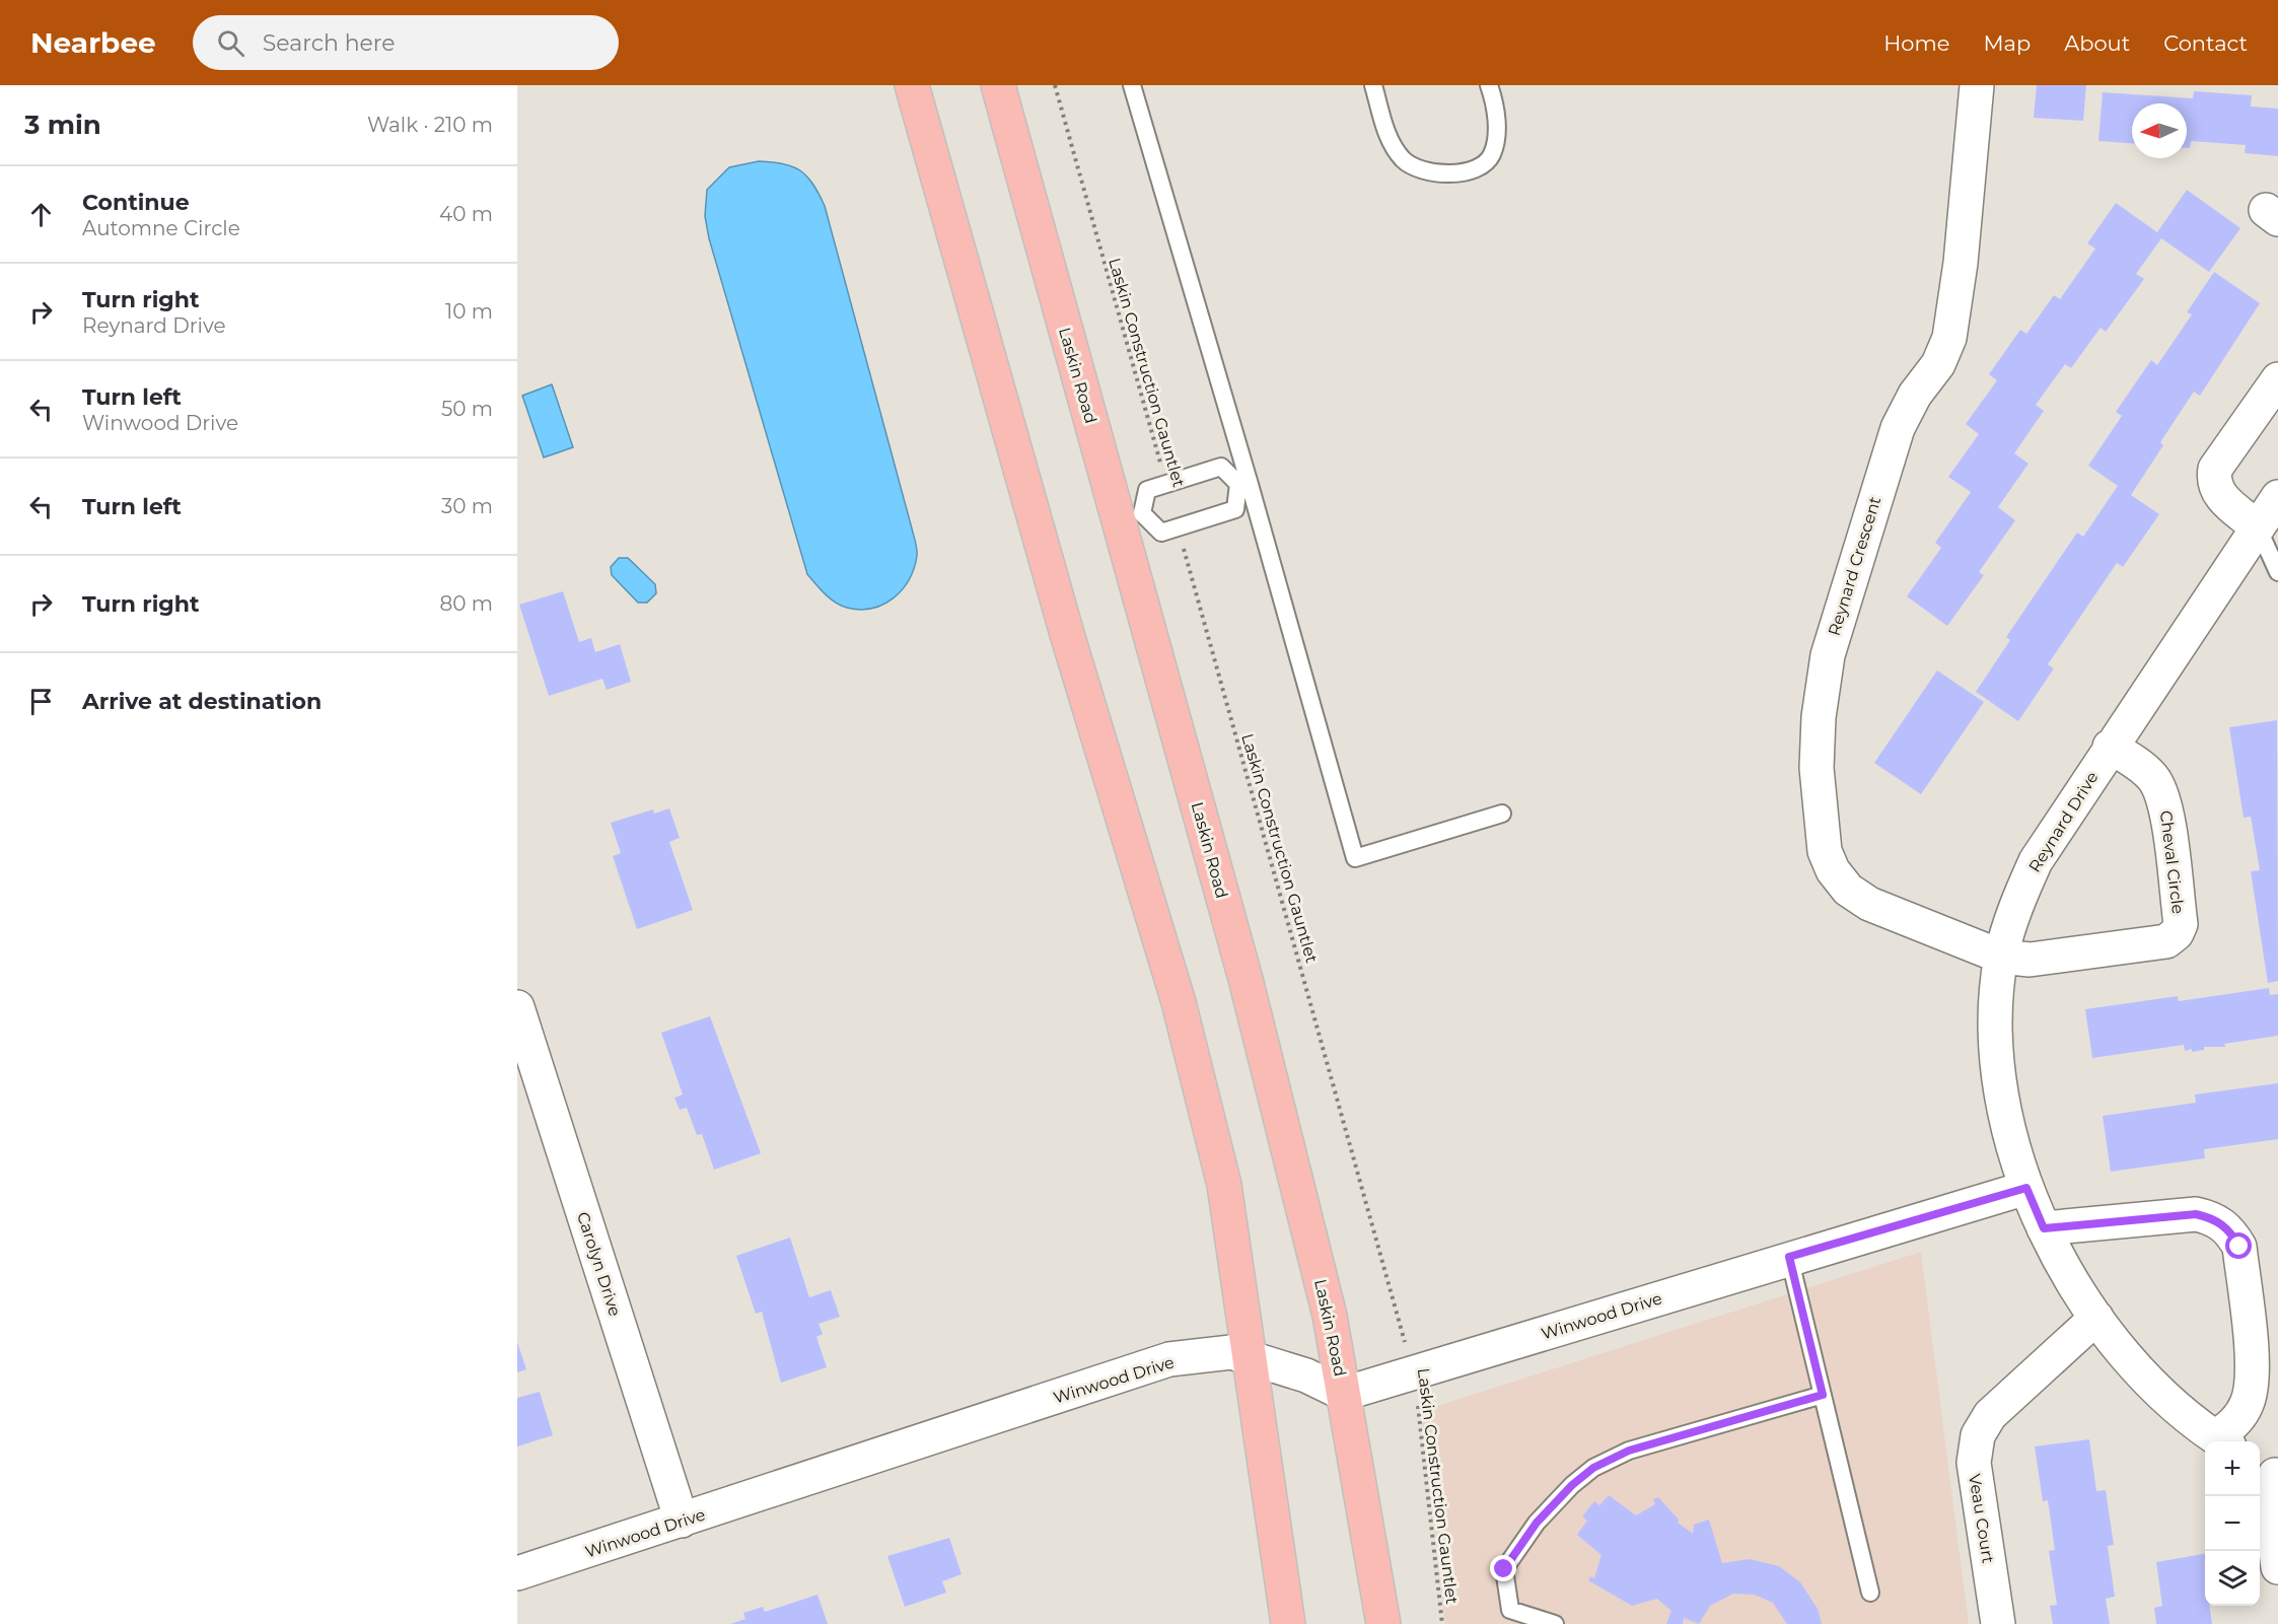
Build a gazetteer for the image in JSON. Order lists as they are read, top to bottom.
{
  "streets": {
    "main road": ["Laskin Road"],
    "street": [
      "Reynard Crescent",
      "Reynard Drive",
      "Cheval Circle",
      "Carolyn Drive",
      "Winwood Drive",
      "Veau Court"
    ],
    "path": ["Laskin Construction Gauntlet"]
  },
  "crossings": [
    ["Laskin Construction Gauntlet", "Winwood Drive"],
    ["Laskin Road", "Winwood Drive"],
    ["Reynard Crescent", "Reynard Drive"],
    ["Reynard Crescent", "Cheval Circle"],
    ["Reynard Drive", "Cheval Circle"],
    ["Reynard Drive", "Winwood Drive"],
    ["Reynard Drive", "Veau Court"],
    ["Carolyn Drive", "Winwood Drive"]
  ],
  "north": "left",
  "page": {
    "header": "Nearbee",
    "search": "Search here",
    "nav": [
      "Home",
      "Map",
      "About",
      "Contact"
    ],
    "heading": ["3 min", "Walk · 210 m"],
    "list": [
      ["Continue", "Automne Circle", "40 m"],
      ["Turn right", "Reynard Drive", "10 m"],
      ["Turn left", "Winwood Drive", "50 m"],
      ["Turn left", "30 m"],
      ["Turn right", "80 m"],
      "Arrive at destination"
    ],
    "map_buttons": ["+", "−"]
  }
}
